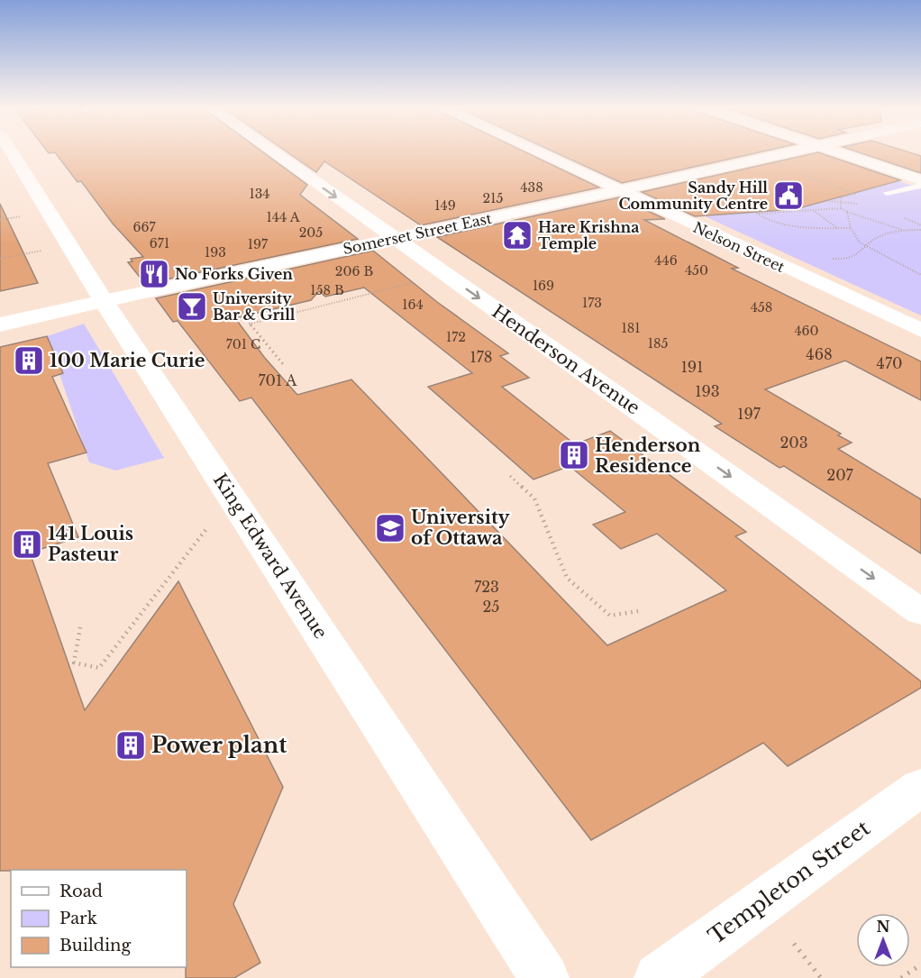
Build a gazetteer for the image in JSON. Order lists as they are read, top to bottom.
{
  "streets": {
    "street": [
      "Somerset Street East",
      "Nelson Street",
      "Henderson Avenue",
      "King Edward Avenue",
      "Templeton Street"
    ]
  },
  "crossings": [
    ["Somerset Street East", "Nelson Street"],
    ["Somerset Street East", "Henderson Avenue"],
    ["Somerset Street East", "King Edward Avenue"]
  ],
  "one_way": ["Henderson Avenue"],
  "places": {
    "public building": ["Sandy Hill Community Centre"],
    "temple": ["Hare Krishna Temple"],
    "restaurant": ["No Forks Given"],
    "bar": ["University Bar & Grill"],
    "building": [
      "100 Marie Curie",
      "Henderson Residence",
      "141 Louis Pasteur",
      "Power plant"
    ],
    "school or university": ["University of Ottawa"]
  },
  "house_numbers": [
    "438",
    "134",
    "215",
    "149",
    "144 A",
    "667",
    "205",
    "671",
    "197",
    "193",
    "446",
    "450",
    "206 B",
    "169",
    "158 B",
    "173",
    "164",
    "458",
    "181",
    "460",
    "172",
    "185",
    "701 C",
    "468",
    "178",
    "470",
    "191",
    "701 A",
    "193",
    "197",
    "203",
    "207",
    "723",
    "25"
  ],
  "legend": ["Road", "Park", "Building"],
  "north": "top"
}
